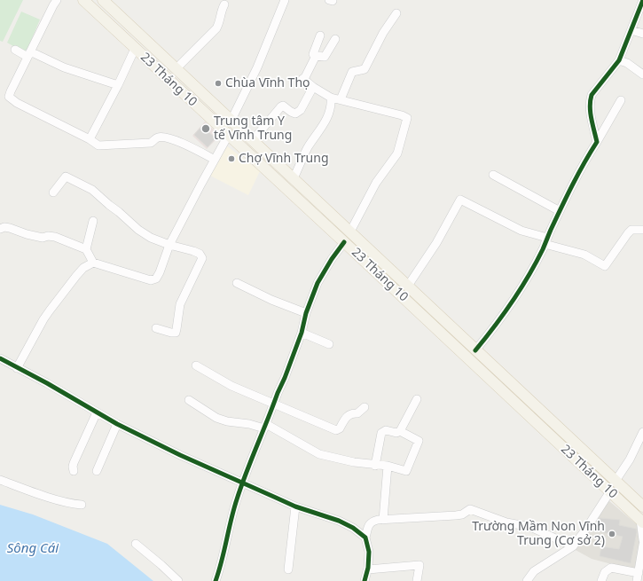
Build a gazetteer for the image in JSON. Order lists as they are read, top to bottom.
{
  "streets": {
    "main road": ["23 Tháng 10"]
  },
  "water": ["Sông Cái"],
  "places": [
    "Chùa Vĩnh Thọ",
    "Trung tâm Y tế Vĩnh Trung",
    "Chợ Vĩnh Trung",
    "Trường Mầm Non Vĩnh Trung (Cơ sở 2)"
  ]
}
